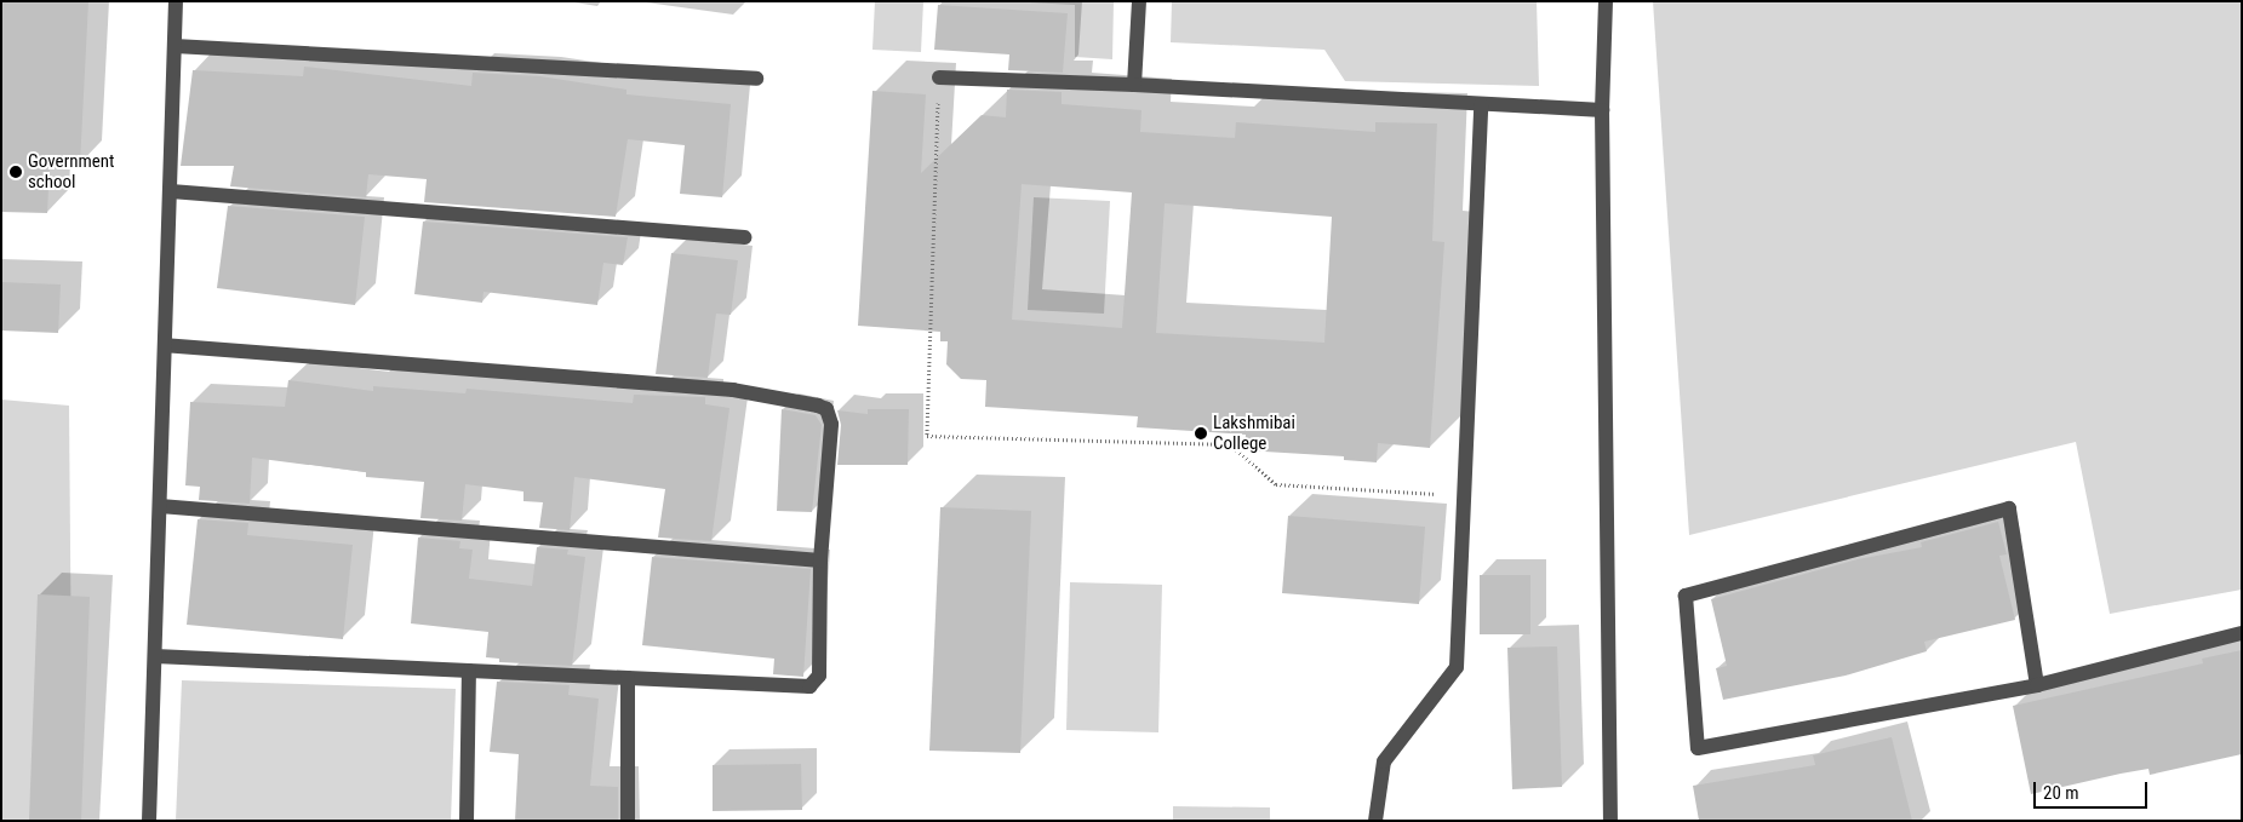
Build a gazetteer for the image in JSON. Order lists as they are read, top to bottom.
{
  "places": ["Government school", "Lakshmibai College"],
  "scale_bar": "20 m"
}
